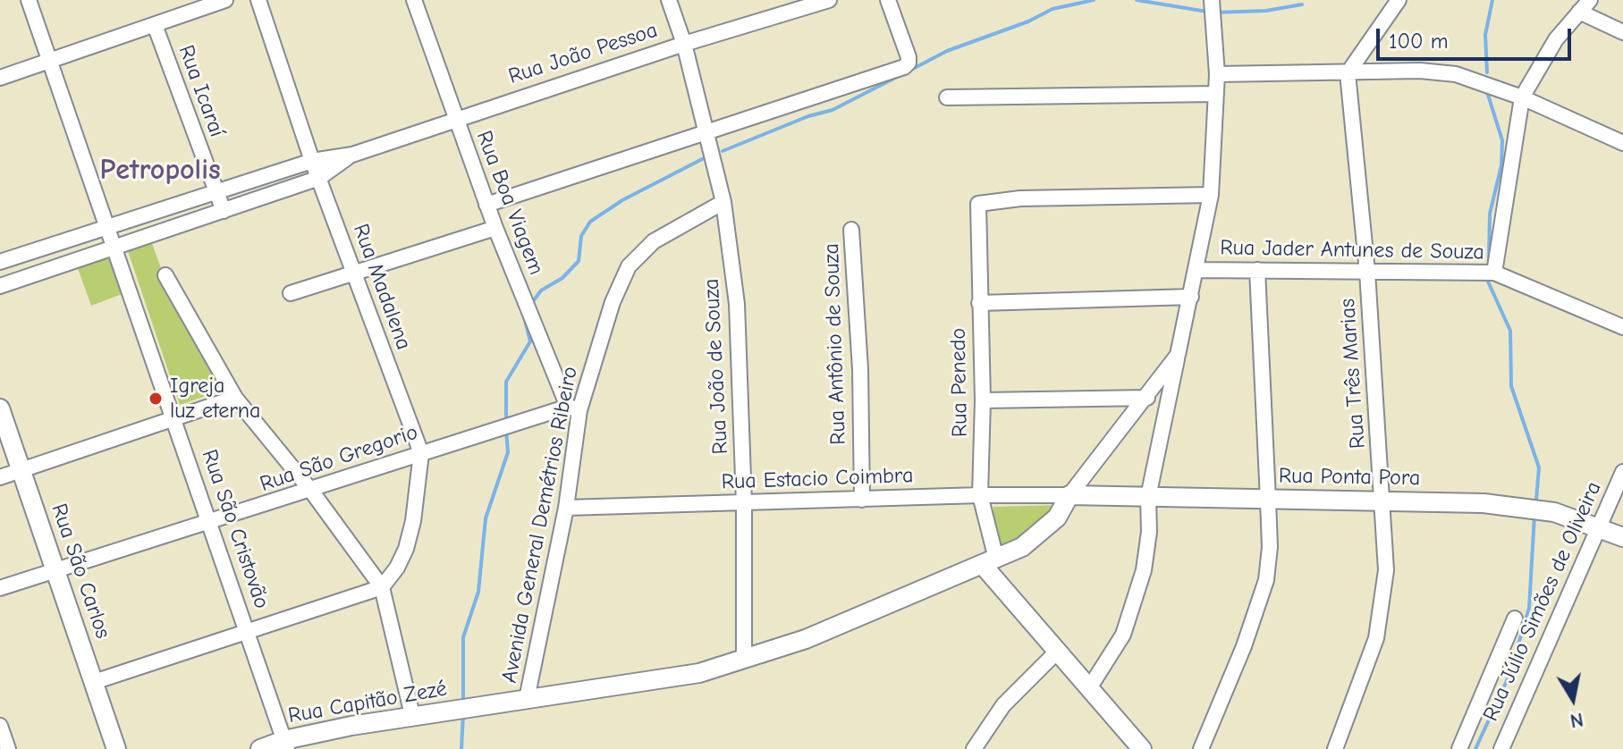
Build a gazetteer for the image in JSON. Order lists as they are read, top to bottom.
{
  "streets": {
    "street": [
      "Rua João Pessoa",
      "Rua Icaraí",
      "Rua Boa Viagem",
      "Rua Jader Antunes de Souza",
      "Rua Madalena",
      "Rua Antônio de Souza",
      "Rua João de Souza",
      "Rua Três Marias",
      "Rua Penedo",
      "Rua São Gregorio",
      "Rua Ponta Pora",
      "Rua Estacio Coimbra",
      "Avenida General Demétrios Ribeiro",
      "Rua São Cristovão",
      "Rua São Carlos",
      "Rua Júlio Simões de Oliveira",
      "Rua Capitão Zezé"
    ]
  },
  "crossings": [
    ["Rua João Pessoa", "Rua Icaraí"],
    ["Rua João Pessoa", "Rua Boa Viagem"],
    ["Rua João Pessoa", "Rua Madalena"],
    ["Rua João Pessoa", "Rua João de Souza"],
    ["Rua João Pessoa", "Rua São Cristovão"],
    ["Rua Boa Viagem", "Rua São Gregorio"],
    ["Rua Boa Viagem", "Avenida General Demétrios Ribeiro"],
    ["Rua Jader Antunes de Souza", "Rua Três Marias"],
    ["Rua Madalena", "Rua São Gregorio"],
    ["Rua Antônio de Souza", "Rua Estacio Coimbra"],
    ["Rua João de Souza", "Rua Estacio Coimbra"],
    ["Rua João de Souza", "Avenida General Demétrios Ribeiro"],
    ["Rua João de Souza", "Rua Capitão Zezé"],
    ["Rua Três Marias", "Rua Ponta Pora"],
    ["Rua Penedo", "Rua Estacio Coimbra"],
    ["Rua Penedo", "Rua Capitão Zezé"],
    ["Rua São Gregorio", "Avenida General Demétrios Ribeiro"],
    ["Rua São Gregorio", "Rua São Cristovão"],
    ["Rua São Gregorio", "Rua São Carlos"],
    ["Rua Ponta Pora", "Rua Estacio Coimbra"],
    ["Rua Ponta Pora", "Rua Júlio Simões de Oliveira"],
    ["Rua Ponta Pora", "Rua Capitão Zezé"],
    ["Rua Estacio Coimbra", "Avenida General Demétrios Ribeiro"],
    ["Rua Estacio Coimbra", "Rua Capitão Zezé"],
    ["Avenida General Demétrios Ribeiro", "Rua Capitão Zezé"],
    ["Rua São Cristovão", "Rua Capitão Zezé"]
  ],
  "districts": ["Petropolis"],
  "places": ["Igreja luz eterna"],
  "scale_bar": "100 m",
  "north": "bottom"
}
